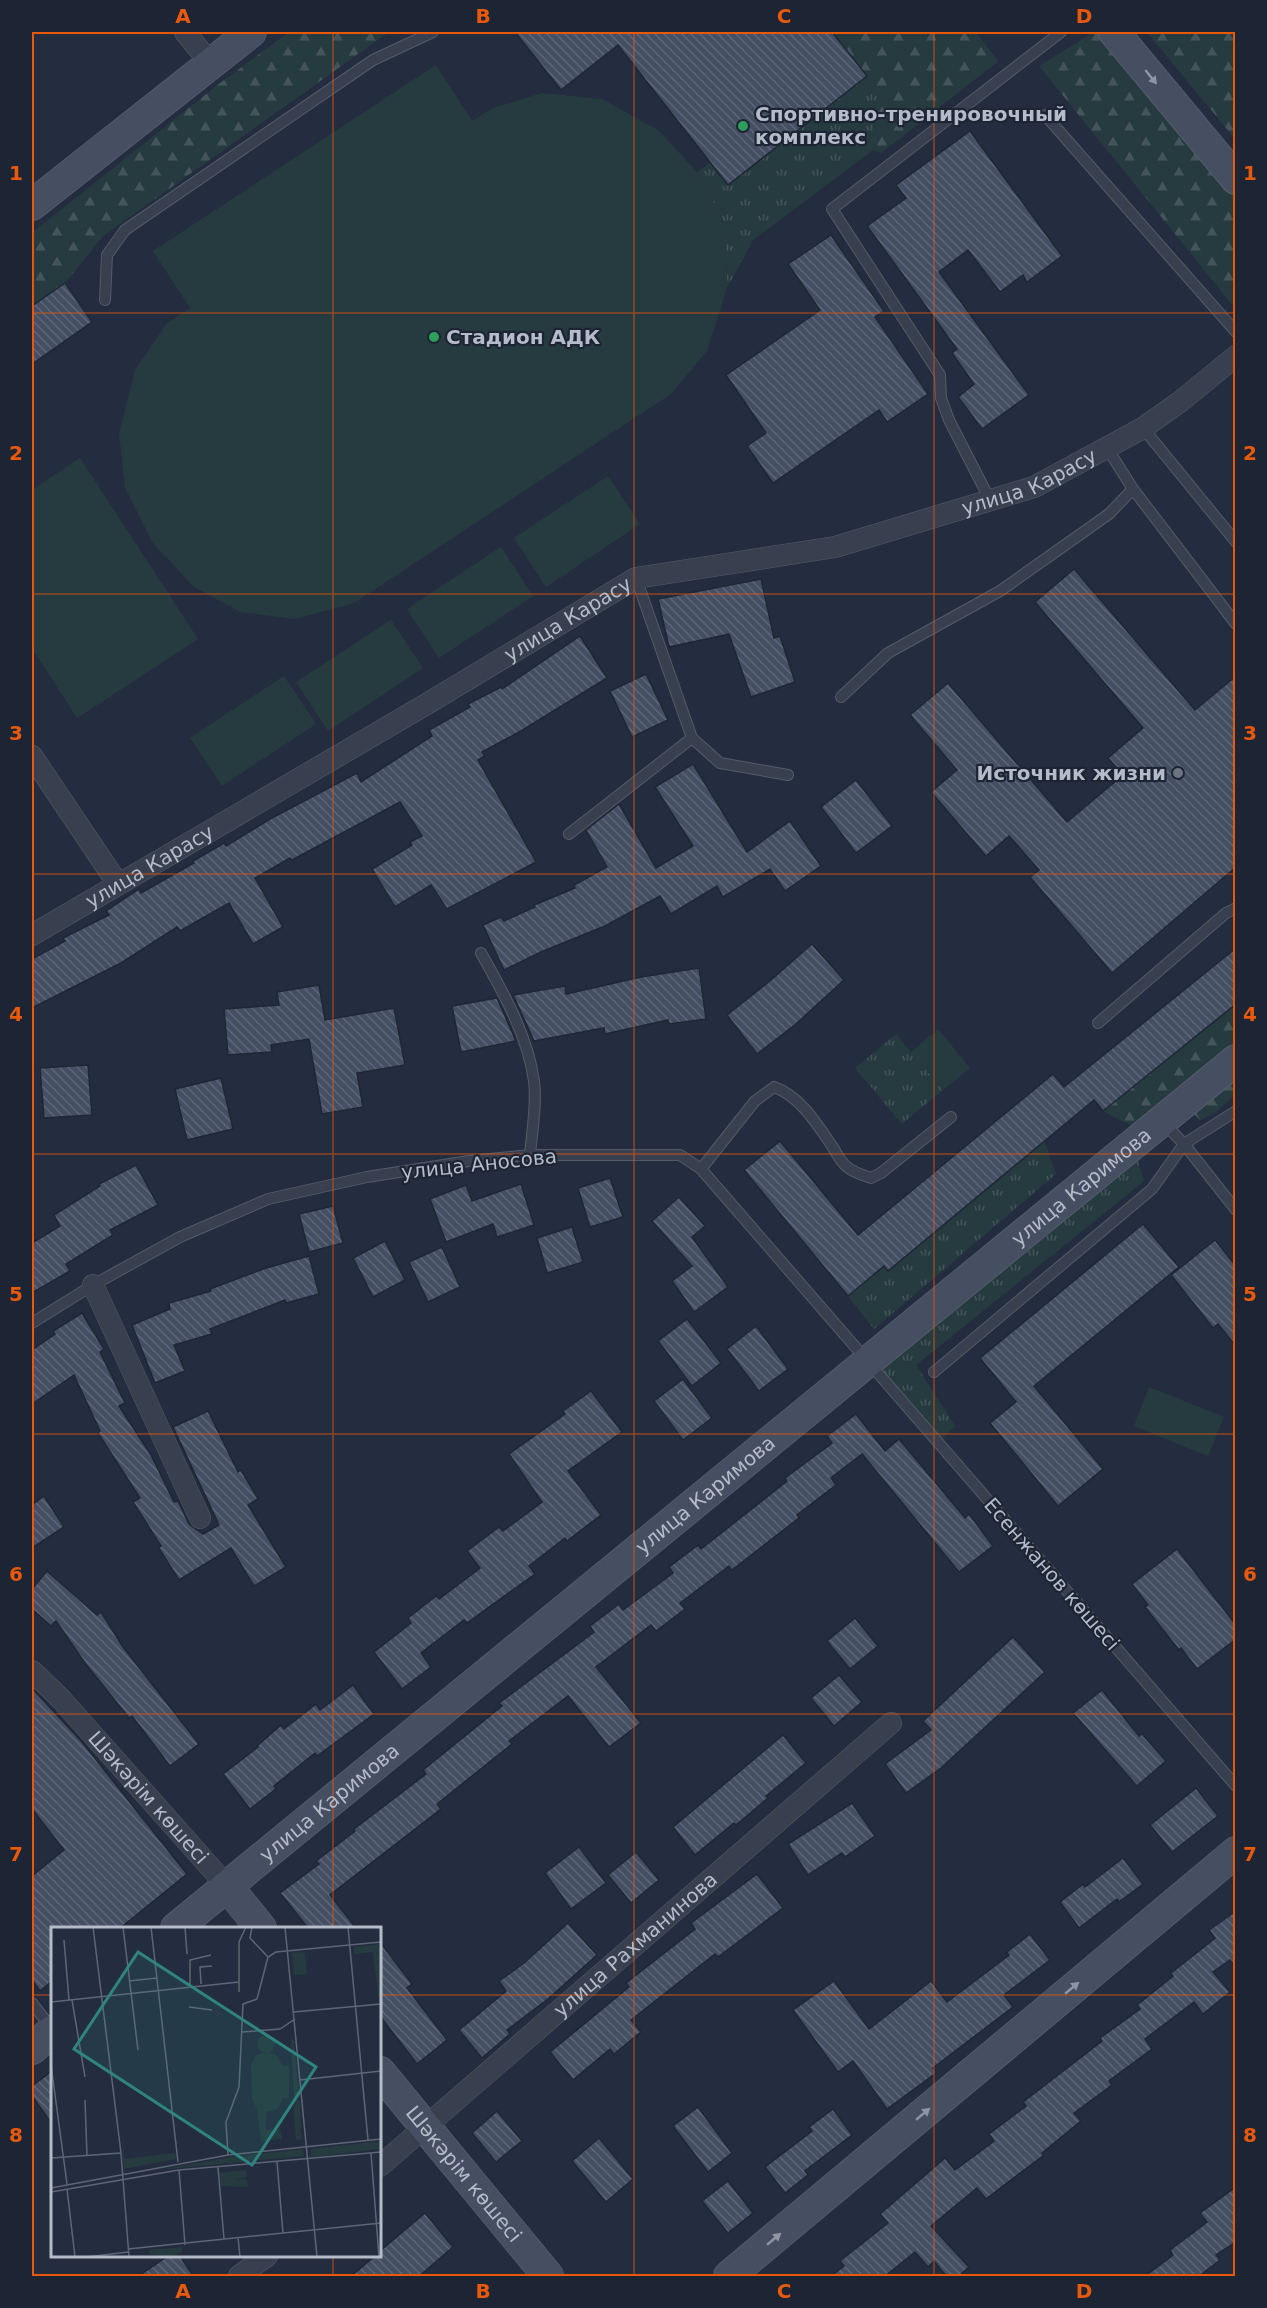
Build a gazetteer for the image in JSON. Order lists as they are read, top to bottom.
{
  "streets": {
    "street": [
      "улица Карасу",
      "улица Каримова",
      "Шәкәрім көшесі",
      "улица Рахманинова"
    ],
    "lane": ["улица Аносова", "Есенжанов көшесі"]
  },
  "crossings": [
    ["улица Аносова", "улица Каримова"],
    ["улица Аносова", "Есенжанов көшесі"],
    ["улица Каримова", "Есенжанов көшесі"],
    ["улица Каримова", "Шәкәрім көшесі"],
    ["Шәкәрім көшесі", "улица Рахманинова"]
  ],
  "places": ["Спортивно-тренировочный комплекс", "Стадион АДК", "Источник жизни"],
  "grid": {
    "columns": [
      "A",
      "B",
      "C",
      "D"
    ],
    "rows": [
      "1",
      "2",
      "3",
      "4",
      "5",
      "6",
      "7",
      "8"
    ]
  }
}
